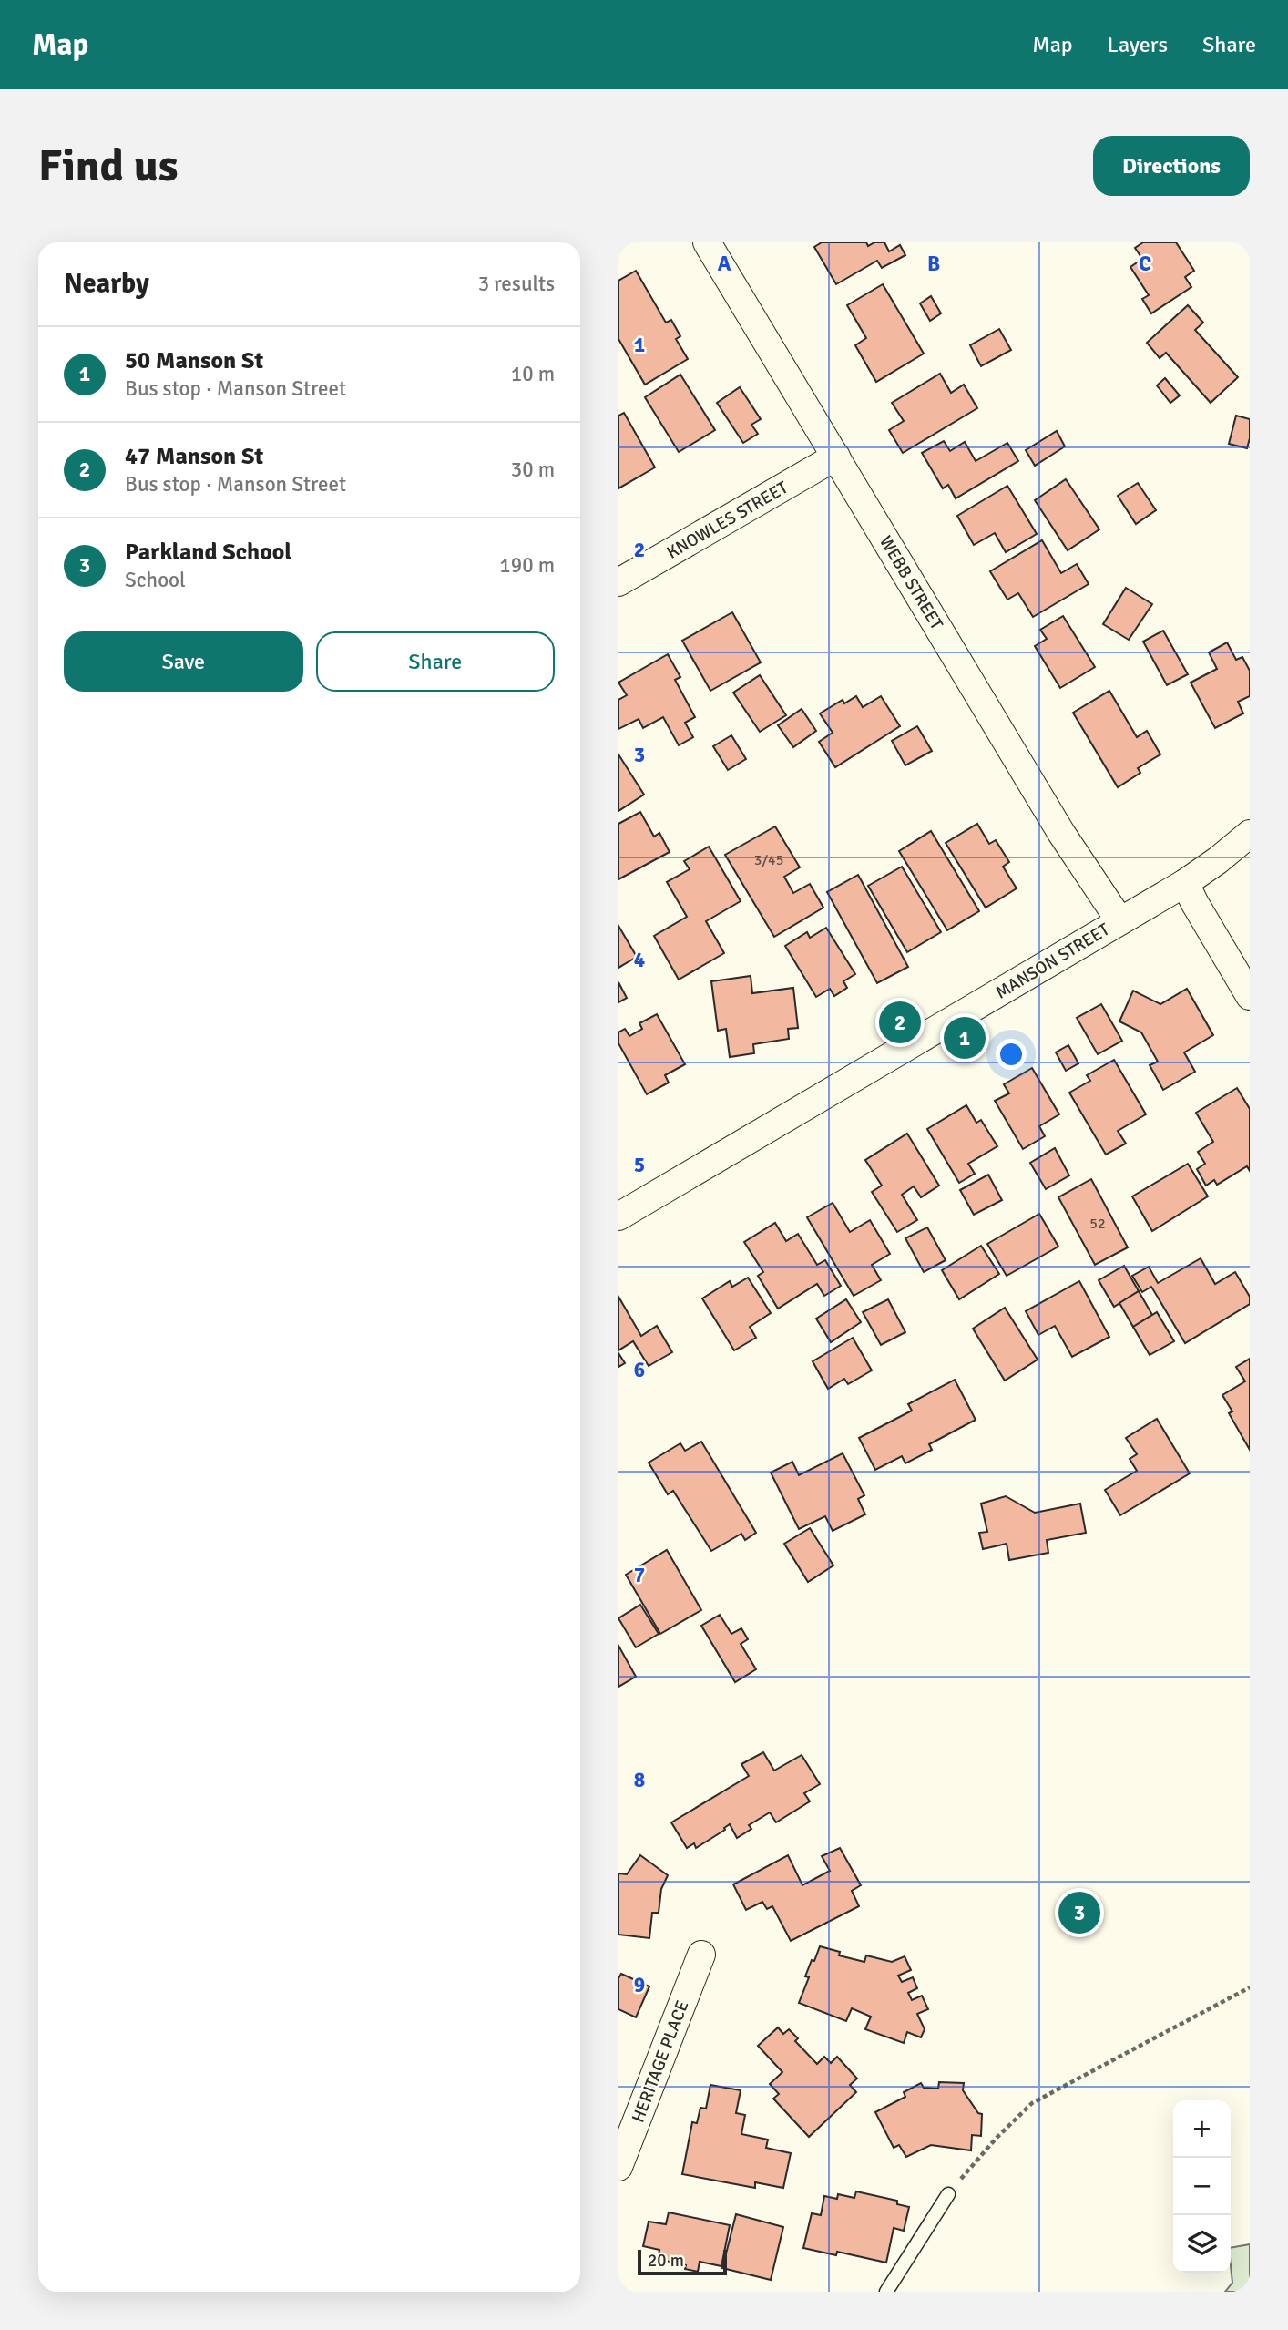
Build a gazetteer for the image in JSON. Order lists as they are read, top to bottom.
{
  "streets": {
    "street": [
      "KNOWLES STREET",
      "WEBB STREET",
      "MANSON STREET",
      "HERITAGE PLACE"
    ]
  },
  "crossings": [
    ["KNOWLES STREET", "WEBB STREET"],
    ["WEBB STREET", "MANSON STREET"]
  ],
  "house_numbers": ["3/45", "52"],
  "scale_bar": "20 m",
  "page": {
    "header": "Map",
    "nav": ["Map", "Layers", "Share"],
    "buttons": [
      "Directions",
      ["Save", "Share"]
    ],
    "title": "Find us",
    "heading": ["Nearby", "3 results"],
    "list": [
      {
        "mark": "1",
        "name": "50 Manson St",
        "note": "Bus stop · Manson Street",
        "value": "10 m"
      },
      {
        "mark": "2",
        "name": "47 Manson St",
        "note": "Bus stop · Manson Street",
        "value": "30 m"
      },
      {
        "mark": "3",
        "name": "Parkland School",
        "note": "School",
        "value": "190 m"
      }
    ],
    "pins": ["2", "1", "3"],
    "map_buttons": ["+", "−"],
    "scale": "20 m"
  },
  "grid": {
    "columns": ["A", "B", "C"],
    "rows": [
      "1",
      "2",
      "3",
      "4",
      "5",
      "6",
      "7",
      "8",
      "9"
    ]
  }
}
